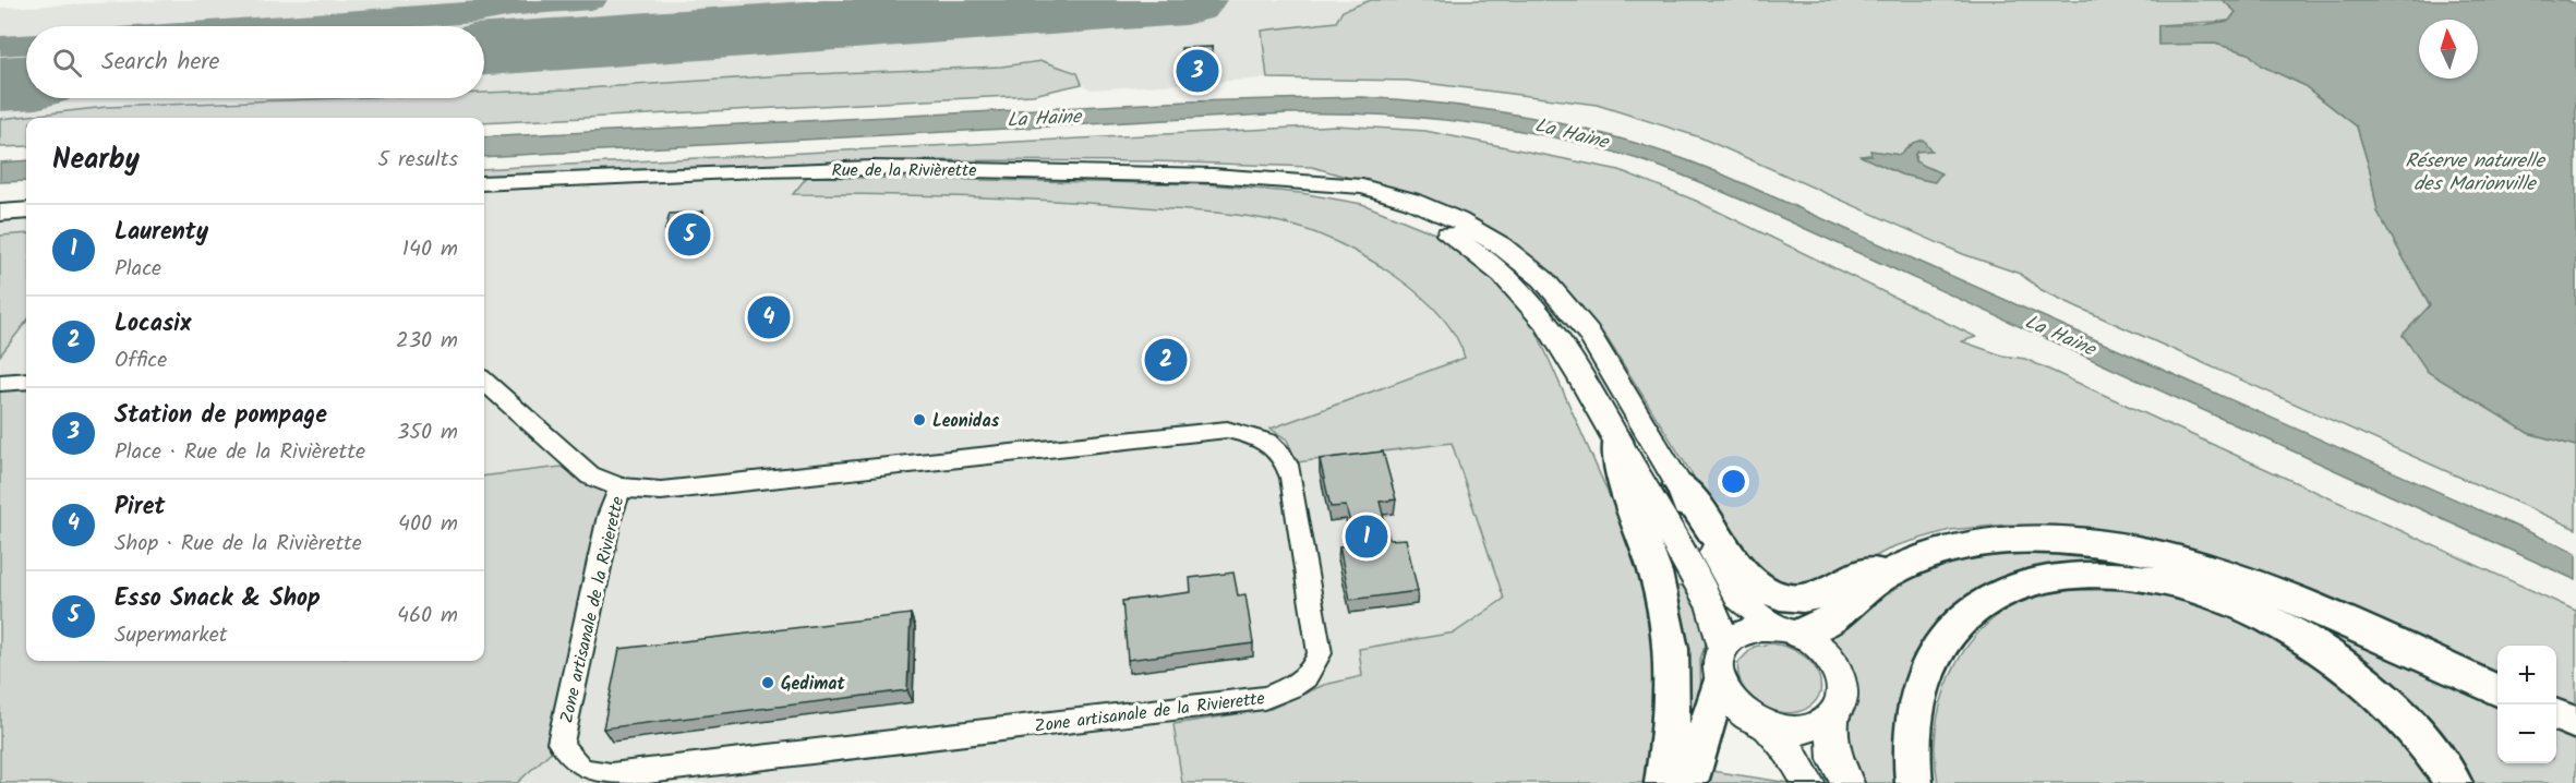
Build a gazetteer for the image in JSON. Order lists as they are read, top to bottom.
{
  "streets": {
    "main road": ["Rue de la Rivièrette"],
    "street": ["Zone artisanale de la Rivierette"]
  },
  "water": ["La Haine", "Réserve naturelle des Marionville"],
  "places": ["Leonidas", "Gedimat"],
  "north": "top",
  "page": {
    "search": "Search here",
    "pins": [
      "3",
      "5",
      "4",
      "2",
      "1"
    ],
    "heading": ["Nearby", "5 results"],
    "list": [
      {
        "mark": "1",
        "name": "Laurenty",
        "note": "Place",
        "value": "140 m"
      },
      {
        "mark": "2",
        "name": "Locasix",
        "note": "Office",
        "value": "230 m"
      },
      {
        "mark": "3",
        "name": "Station de pompage",
        "note": "Place · Rue de la Rivièrette",
        "value": "350 m"
      },
      {
        "mark": "4",
        "name": "Piret",
        "note": "Shop · Rue de la Rivièrette",
        "value": "400 m"
      },
      {
        "mark": "5",
        "name": "Esso Snack & Shop",
        "note": "Supermarket",
        "value": "460 m"
      }
    ],
    "map_buttons": ["+", "−"]
  }
}
